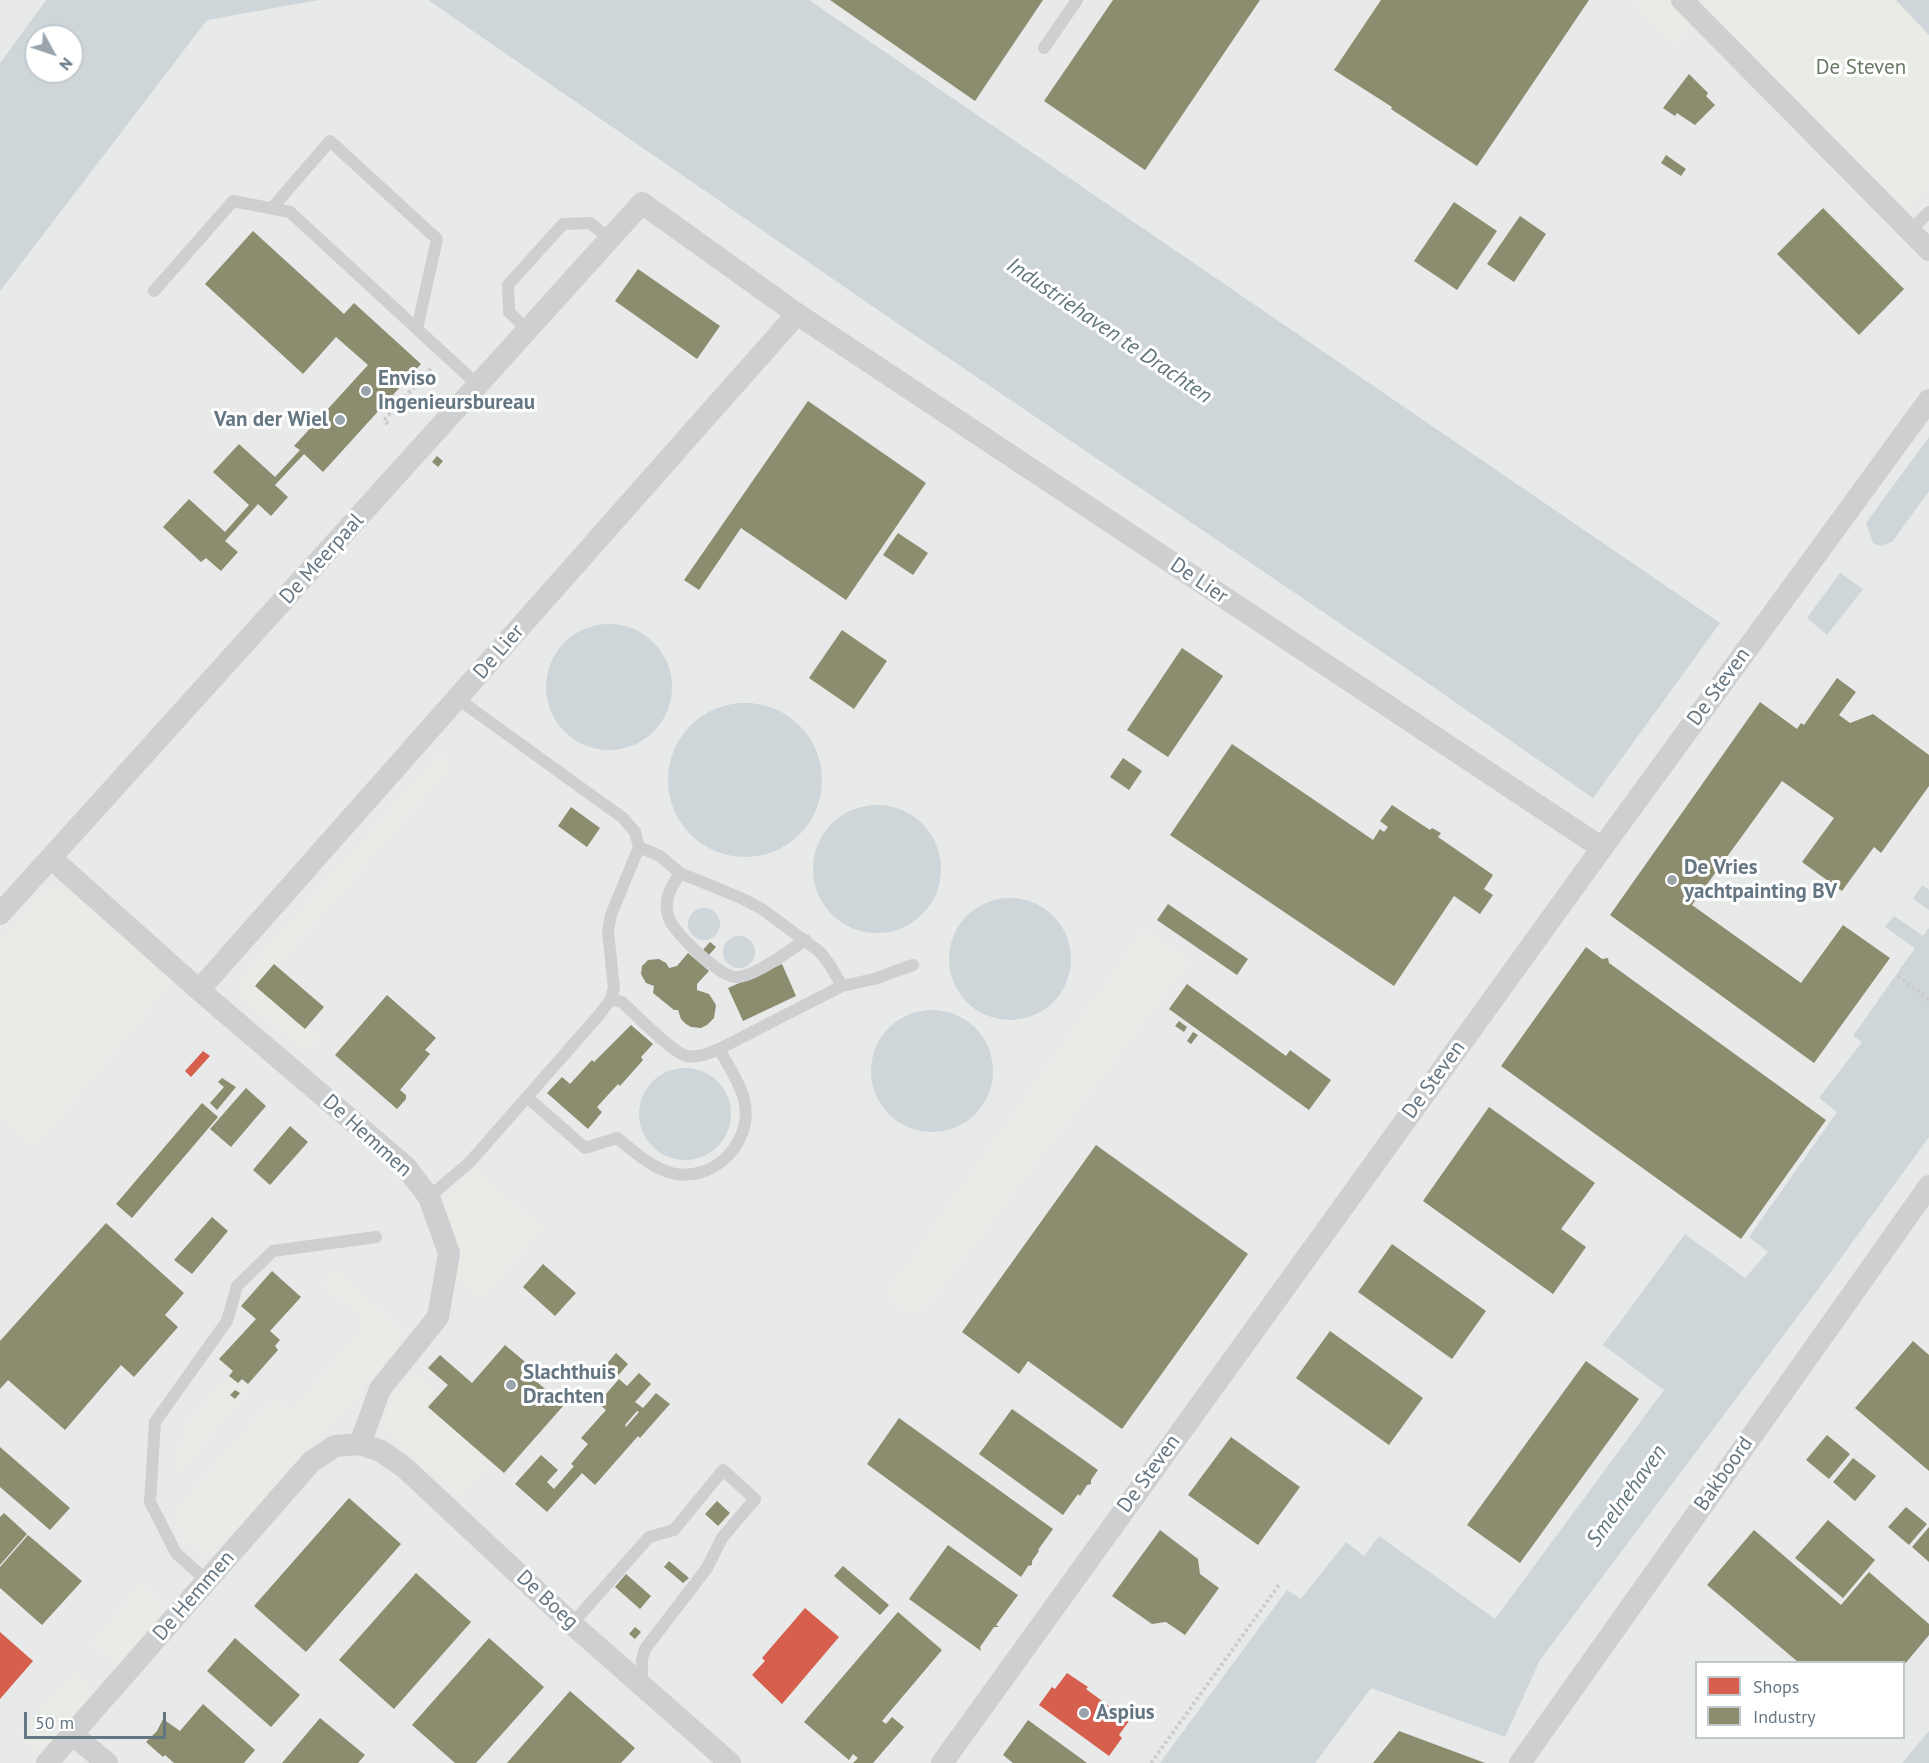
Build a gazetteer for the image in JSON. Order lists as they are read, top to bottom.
{
  "streets": {
    "street": [
      "De Meerpaal",
      "De Lier",
      "De Steven",
      "De Hemmen",
      "Bakboord",
      "De Boeg"
    ]
  },
  "crossings": [
    ["De Meerpaal", "De Lier"],
    ["De Meerpaal", "De Hemmen"],
    ["De Lier", "De Steven"],
    ["De Lier", "De Hemmen"],
    ["De Hemmen", "De Boeg"]
  ],
  "water": ["Industriehaven te Drachten", "Smelnehaven"],
  "parks": ["De Steven"],
  "places": [
    "Enviso Ingenieursbureau",
    "Van der Wiel",
    "De Vries yachtpainting BV",
    "Slachthuis Drachten",
    "Aspius"
  ],
  "legend": ["Shops", "Industry"],
  "scale_bar": "50 m",
  "north": "bottom right"
}
